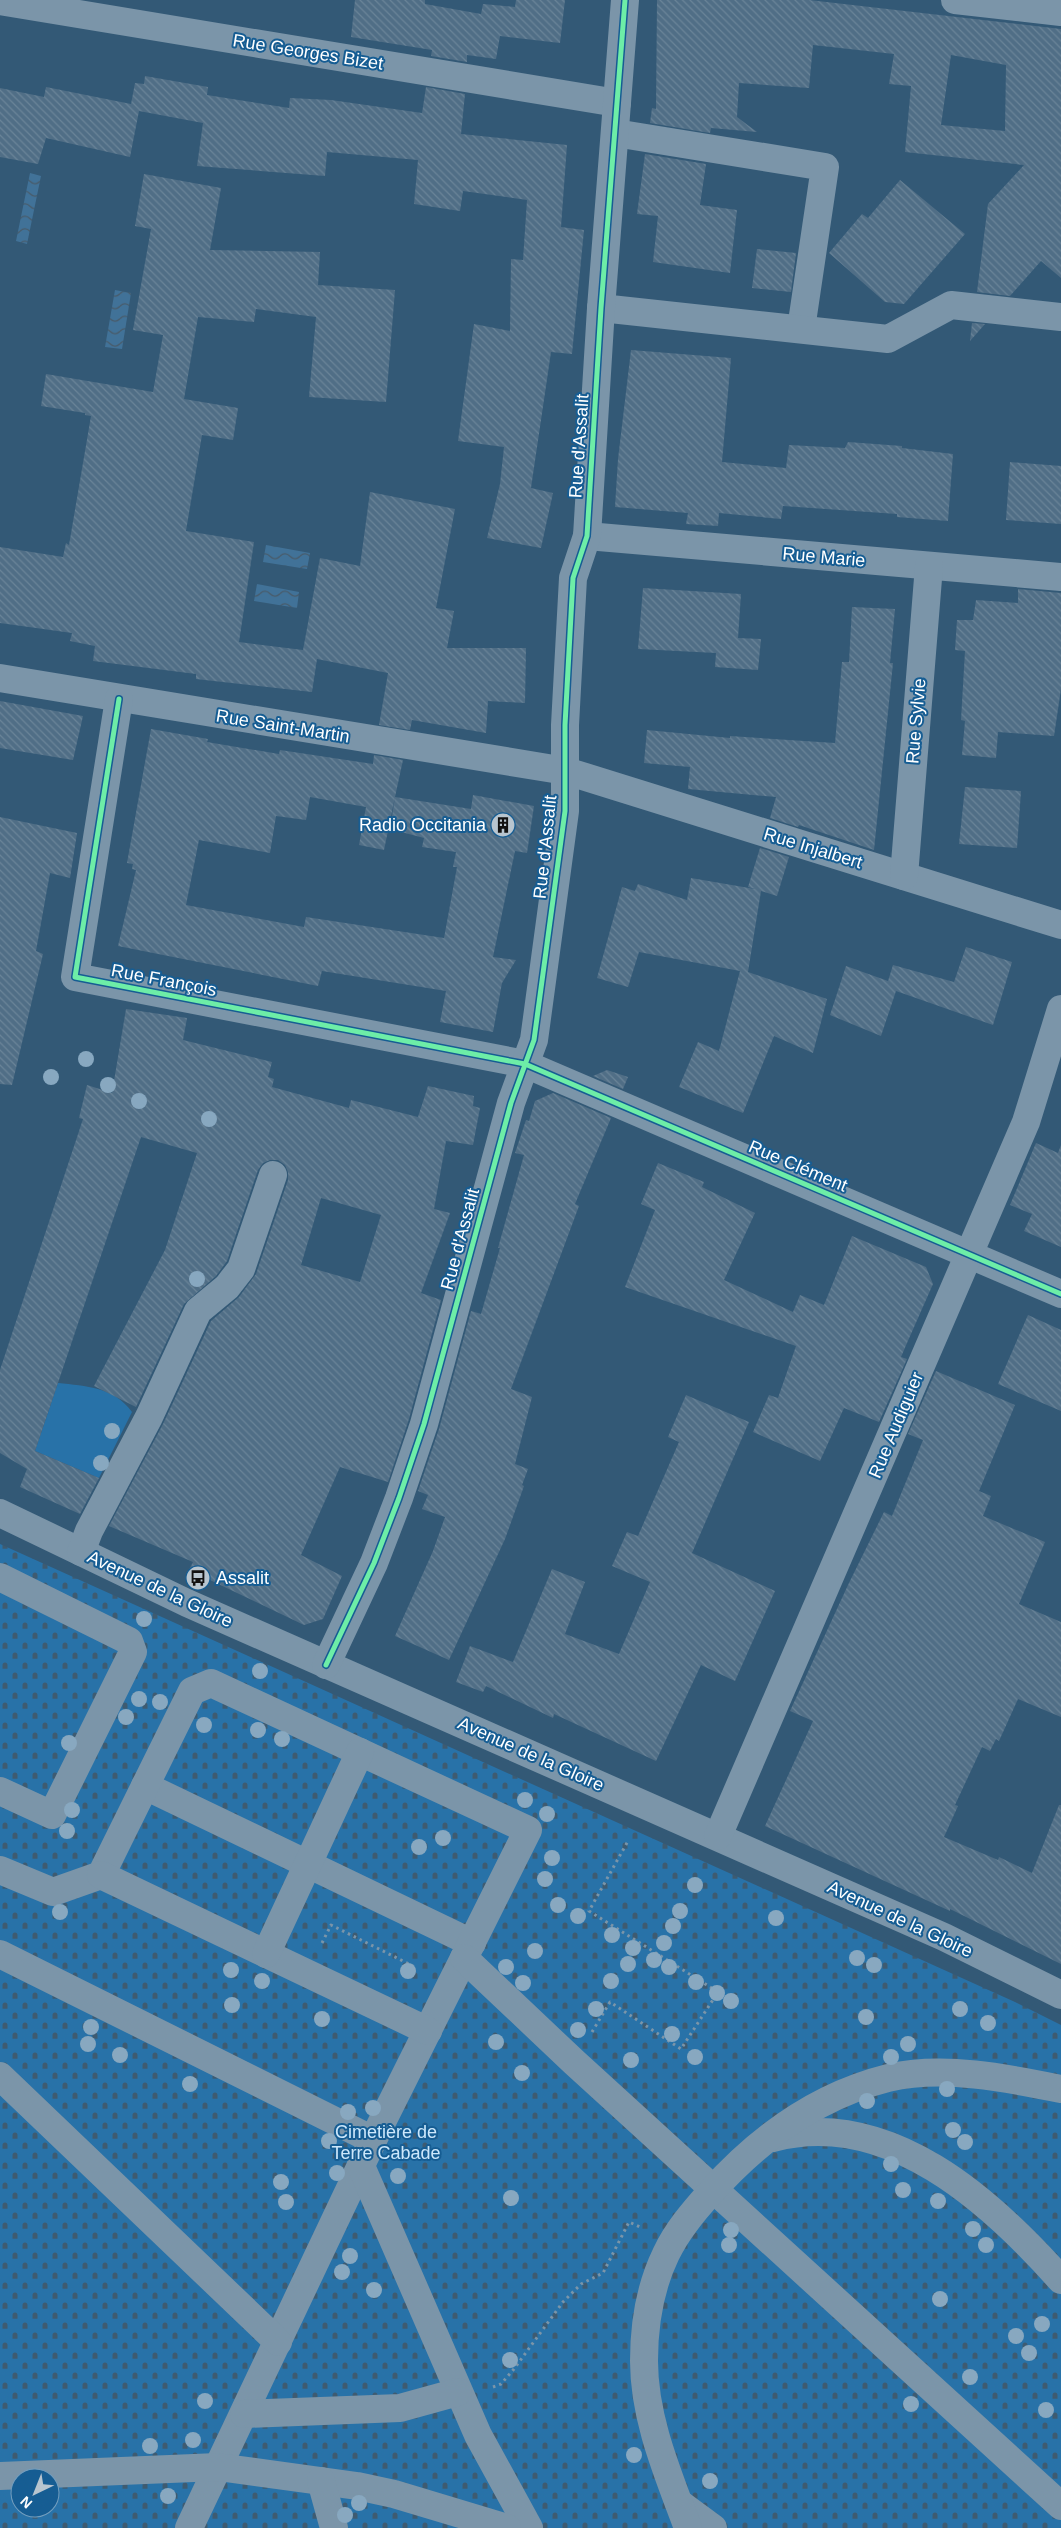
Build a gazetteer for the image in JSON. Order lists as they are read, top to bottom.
{
  "streets": {
    "street": [
      "Rue Georges Bizet",
      "Rue d'Assalit",
      "Rue Marie",
      "Rue Sylvie",
      "Rue Saint-Martin",
      "Rue Injalbert",
      "Rue François",
      "Rue Clément",
      "Rue Audiguier",
      "Avenue de la Gloire"
    ]
  },
  "crossings": [
    ["Rue Georges Bizet", "Rue d'Assalit"],
    ["Rue d'Assalit", "Rue Marie"],
    ["Rue d'Assalit", "Rue Saint-Martin"],
    ["Rue d'Assalit", "Rue Injalbert"],
    ["Rue d'Assalit", "Rue François"],
    ["Rue d'Assalit", "Rue Clément"],
    ["Rue d'Assalit", "Avenue de la Gloire"],
    ["Rue Marie", "Rue Sylvie"],
    ["Rue Sylvie", "Rue Injalbert"],
    ["Rue Saint-Martin", "Rue Injalbert"],
    ["Rue Saint-Martin", "Rue François"],
    ["Rue François", "Rue Clément"],
    ["Rue Clément", "Rue Audiguier"],
    ["Rue Audiguier", "Avenue de la Gloire"]
  ],
  "parks": ["Cimetière de Terre Cabade"],
  "places": {
    "building": ["Radio Occitania"],
    "bus stop": ["Assalit"]
  },
  "north": "bottom left"
}
